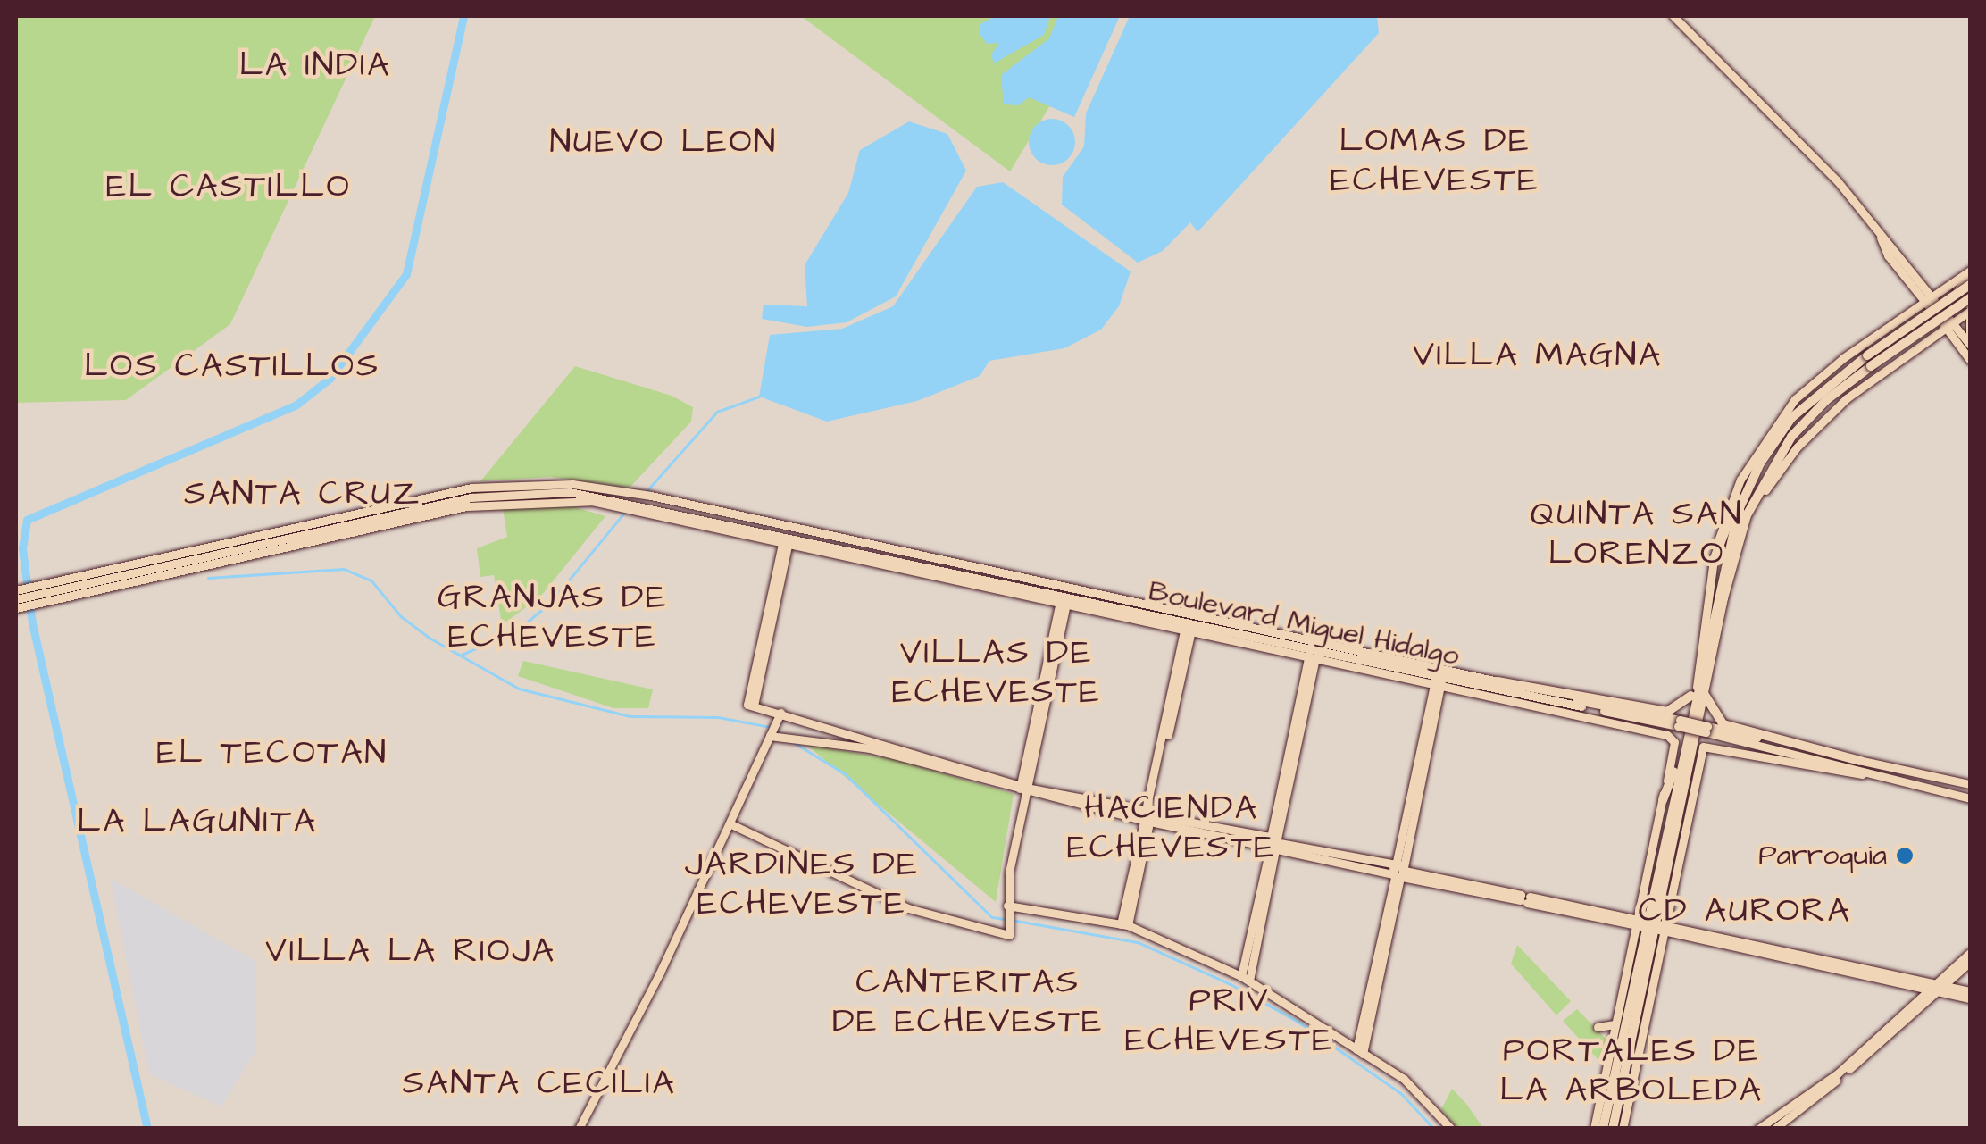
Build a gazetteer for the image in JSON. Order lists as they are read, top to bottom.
{
  "streets": {
    "street": ["Boulevard Miguel Hidalgo"]
  },
  "districts": [
    "LA INDIA",
    "LOMAS DE ECHEVESTE",
    "NUEVO LEON",
    "EL CASTILLO",
    "VILLA MAGNA",
    "LOS CASTILLOS",
    "SANTA CRUZ",
    "QUINTA SAN LORENZO",
    "GRANJAS DE ECHEVESTE",
    "VILLAS DE ECHEVESTE",
    "EL TECOTAN",
    "HACIENDA ECHEVESTE",
    "LA LAGUNITA",
    "JARDINES DE ECHEVESTE",
    "CD AURORA",
    "VILLA LA RIOJA",
    "CANTERITAS DE ECHEVESTE",
    "PRIV ECHEVESTE",
    "PORTALES DE LA ARBOLEDA",
    "SANTA CECILIA"
  ],
  "places": ["Parroquia"]
}
